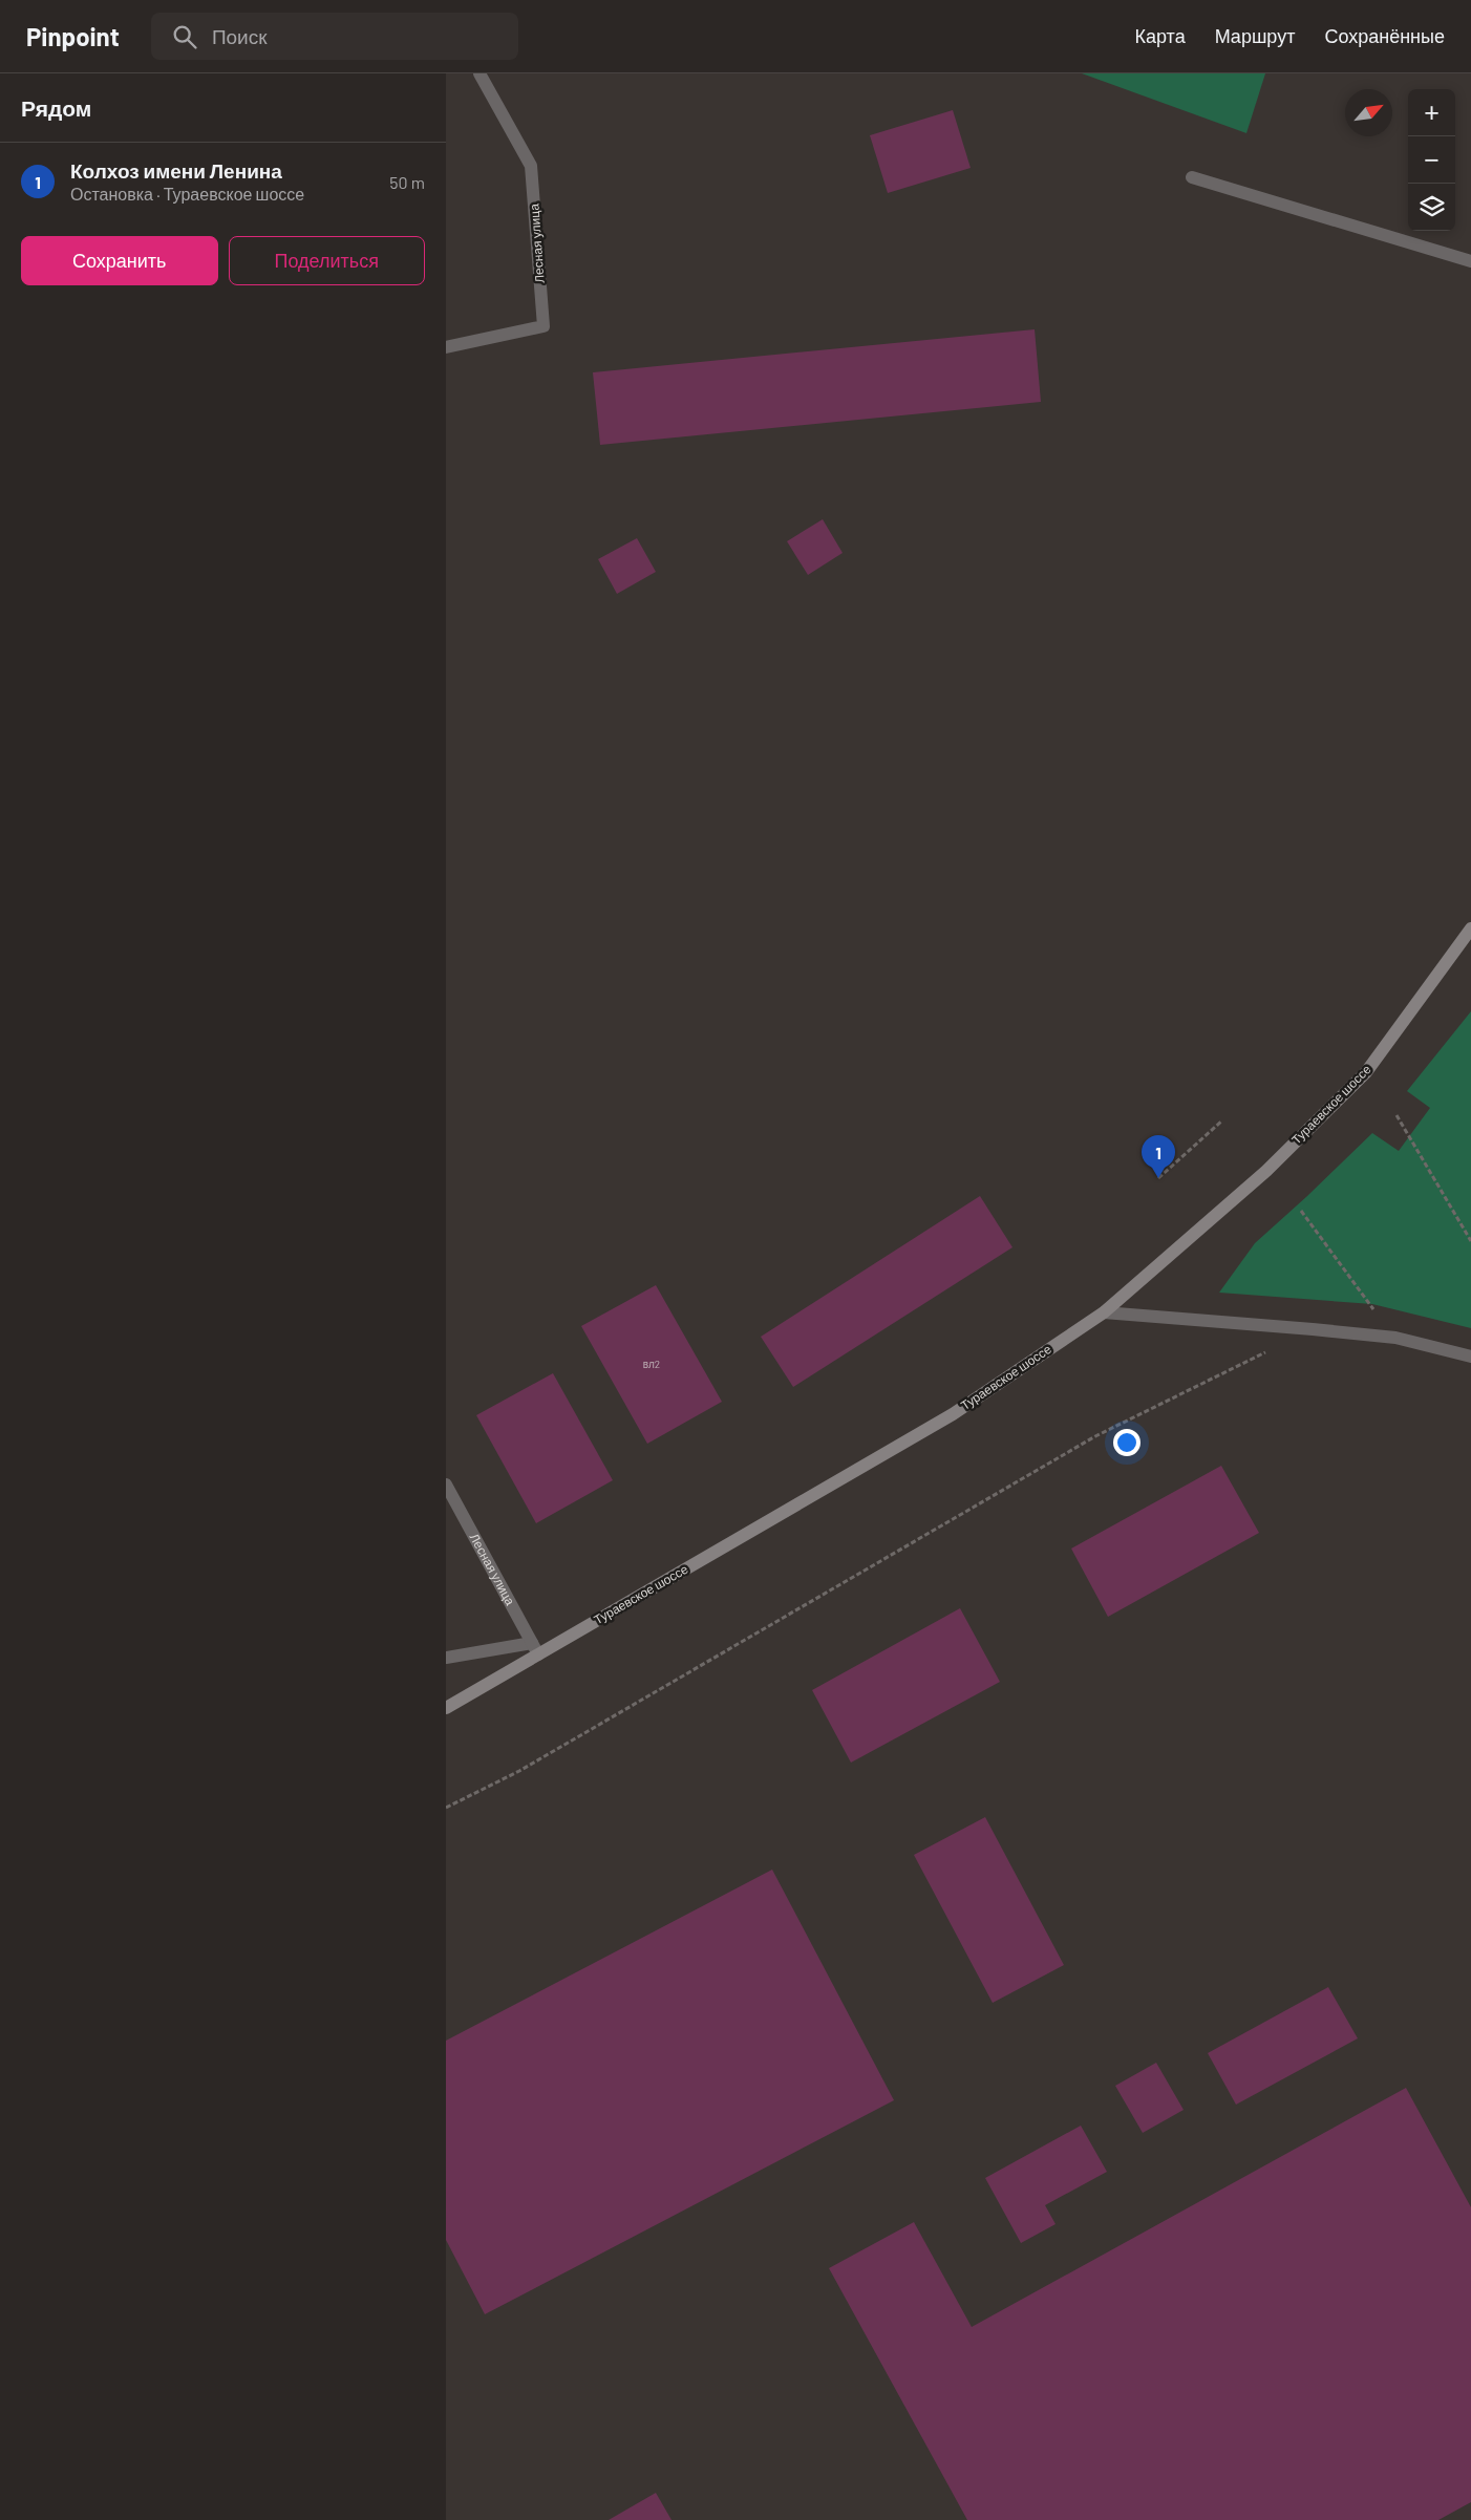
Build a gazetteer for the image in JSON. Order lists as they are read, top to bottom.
{
  "streets": {
    "main road": ["Тураевское шоссе"],
    "street": ["Лесная улица"]
  },
  "crossings": [
    ["Лесная улица", "Тураевское шоссе"]
  ],
  "house_numbers": ["вл2"],
  "north": "top right",
  "page": {
    "header": "Pinpoint",
    "search": "Поиск",
    "nav": ["Карта", "Маршрут", "Сохранённые"],
    "heading": "Рядом",
    "map_buttons": ["+", "−"],
    "list": [
      {
        "mark": "1",
        "name": "Колхоз имени Ленина",
        "note": "Остановка · Тураевское шоссе",
        "value": "50 m"
      }
    ],
    "buttons": ["Сохранить", "Поделиться"],
    "pins": "1"
  }
}
